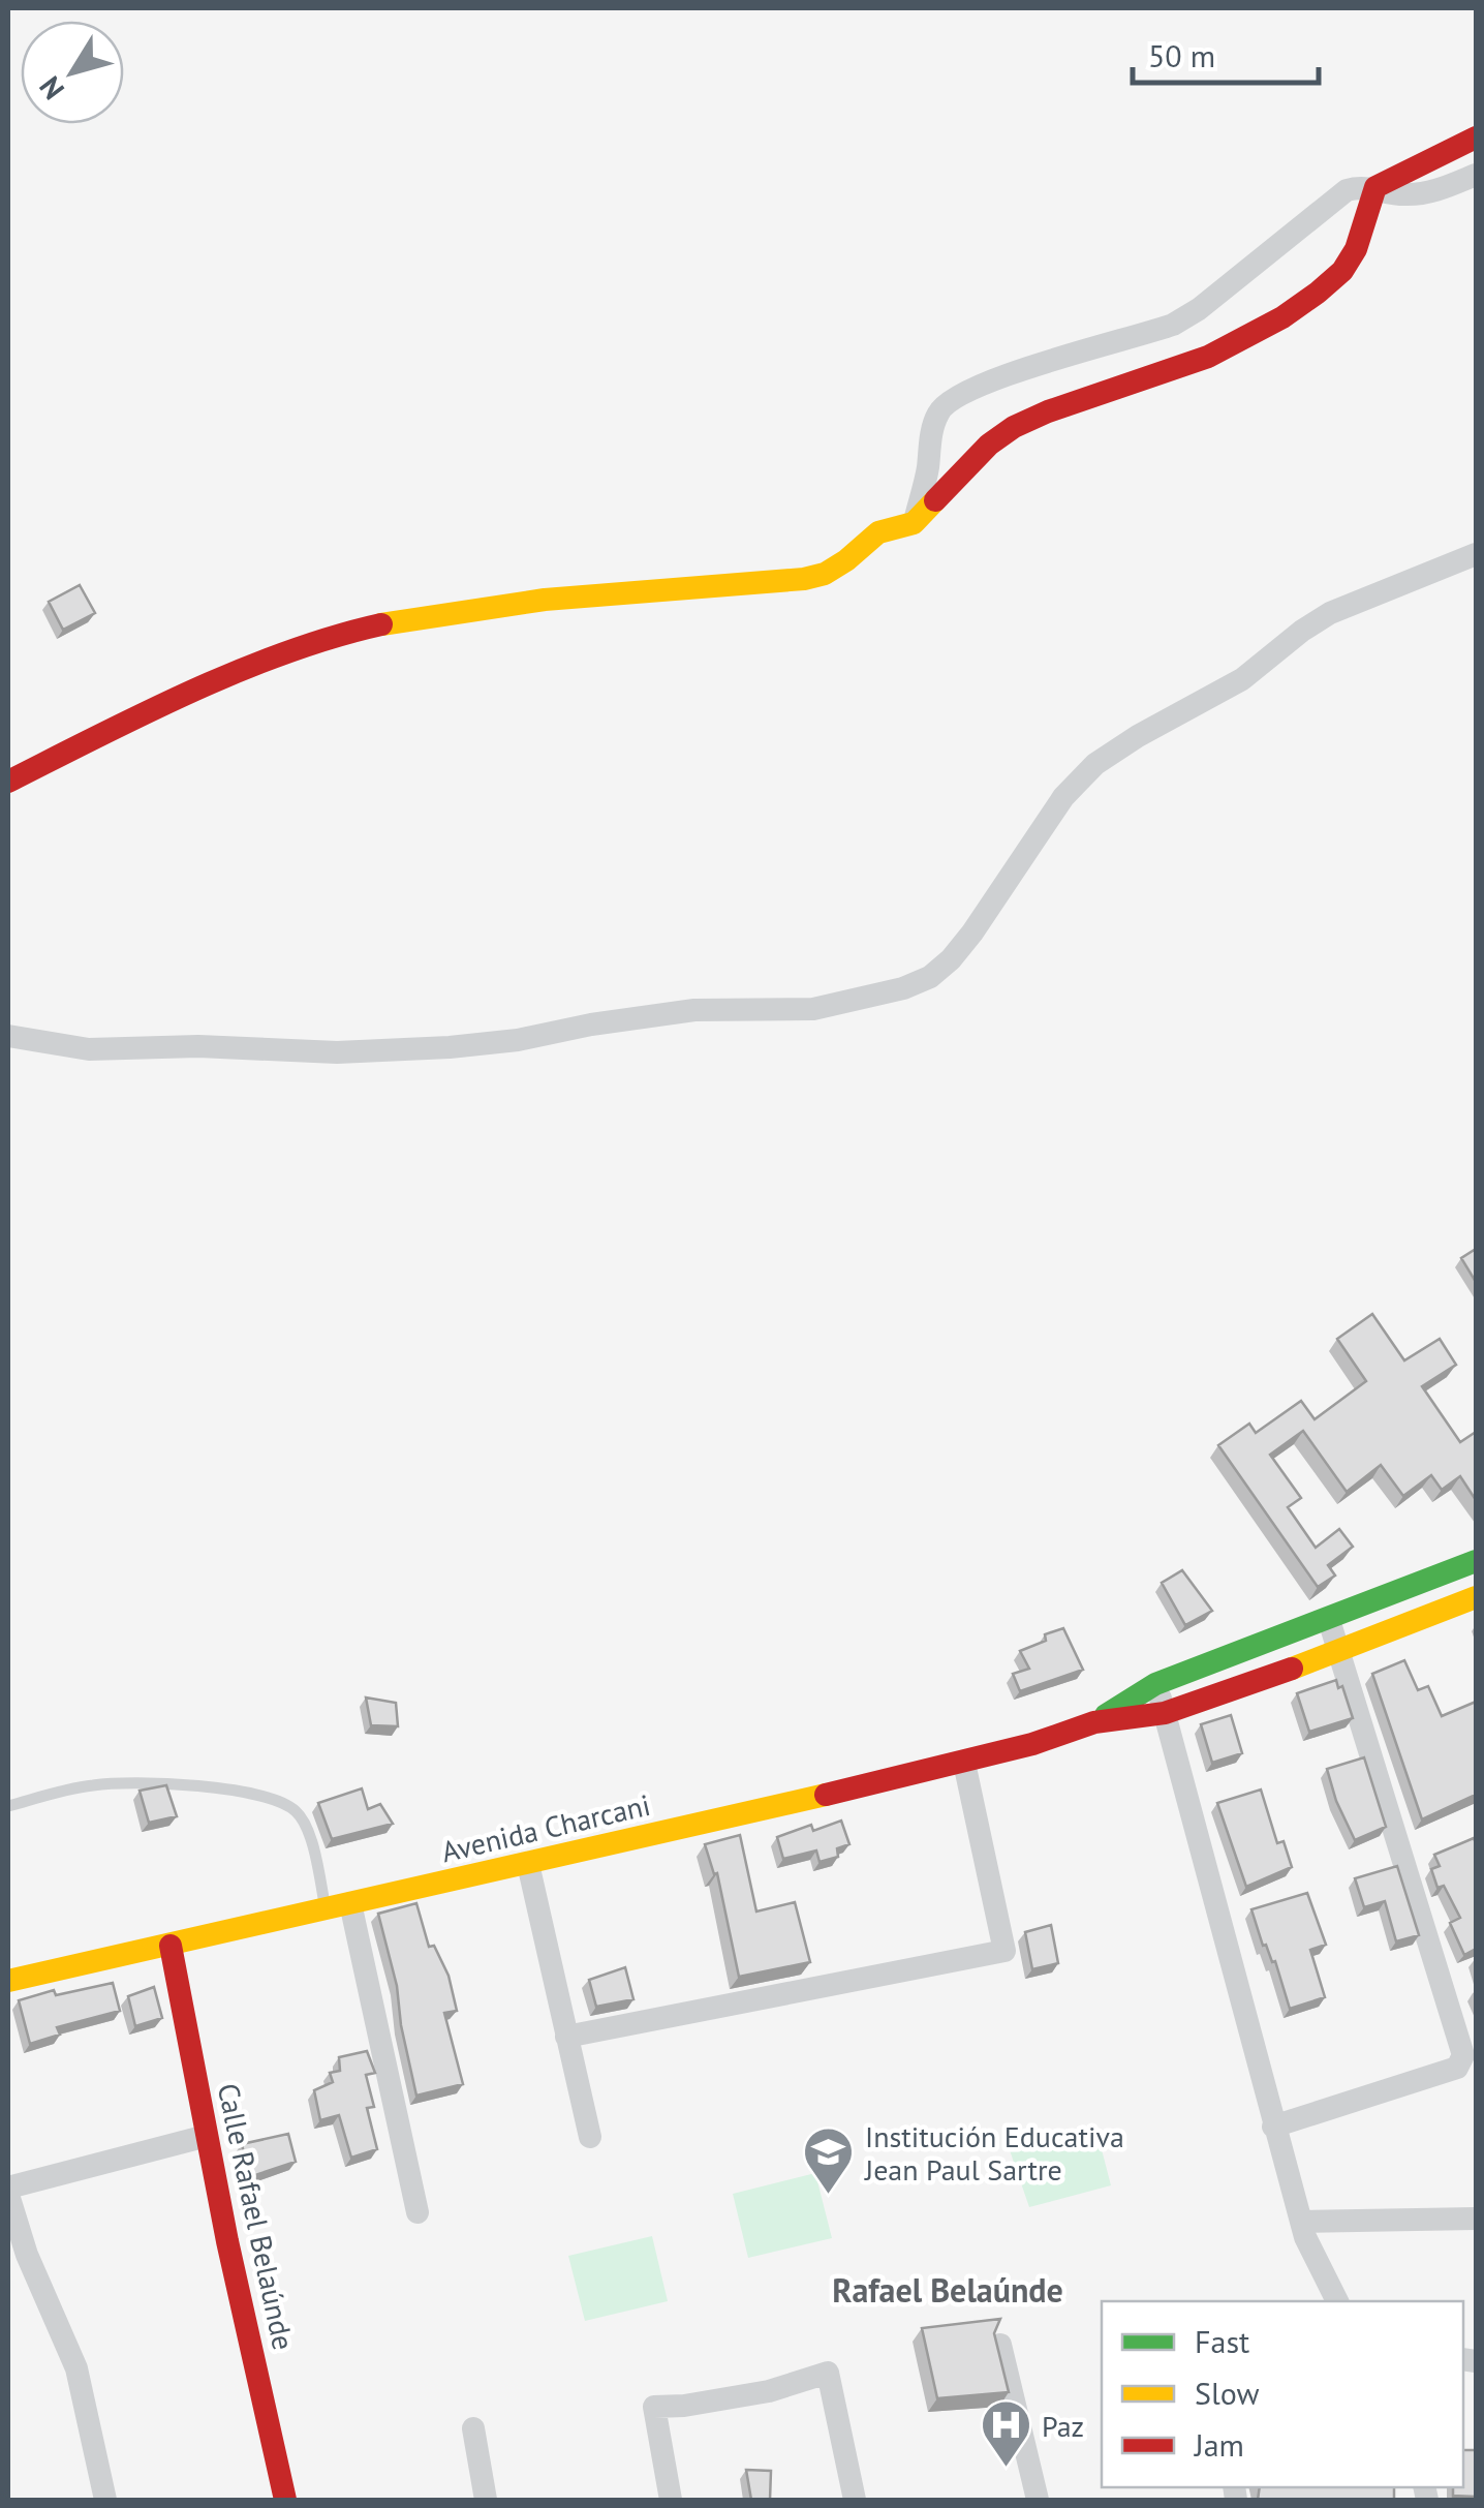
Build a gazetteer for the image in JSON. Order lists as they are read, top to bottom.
{
  "streets": {
    "street": ["Avenida Charcani", "Calle Rafael Belaúnde"]
  },
  "crossings": [
    ["Avenida Charcani", "Calle Rafael Belaúnde"]
  ],
  "districts": ["Rafael Belaúnde"],
  "places": {
    "school or university": ["Institución Educativa Jean Paul Sartre"],
    "hospital": ["Paz"]
  },
  "legend": ["Fast", "Slow", "Jam"],
  "scale_bar": "50 m",
  "north": "bottom left"
}
